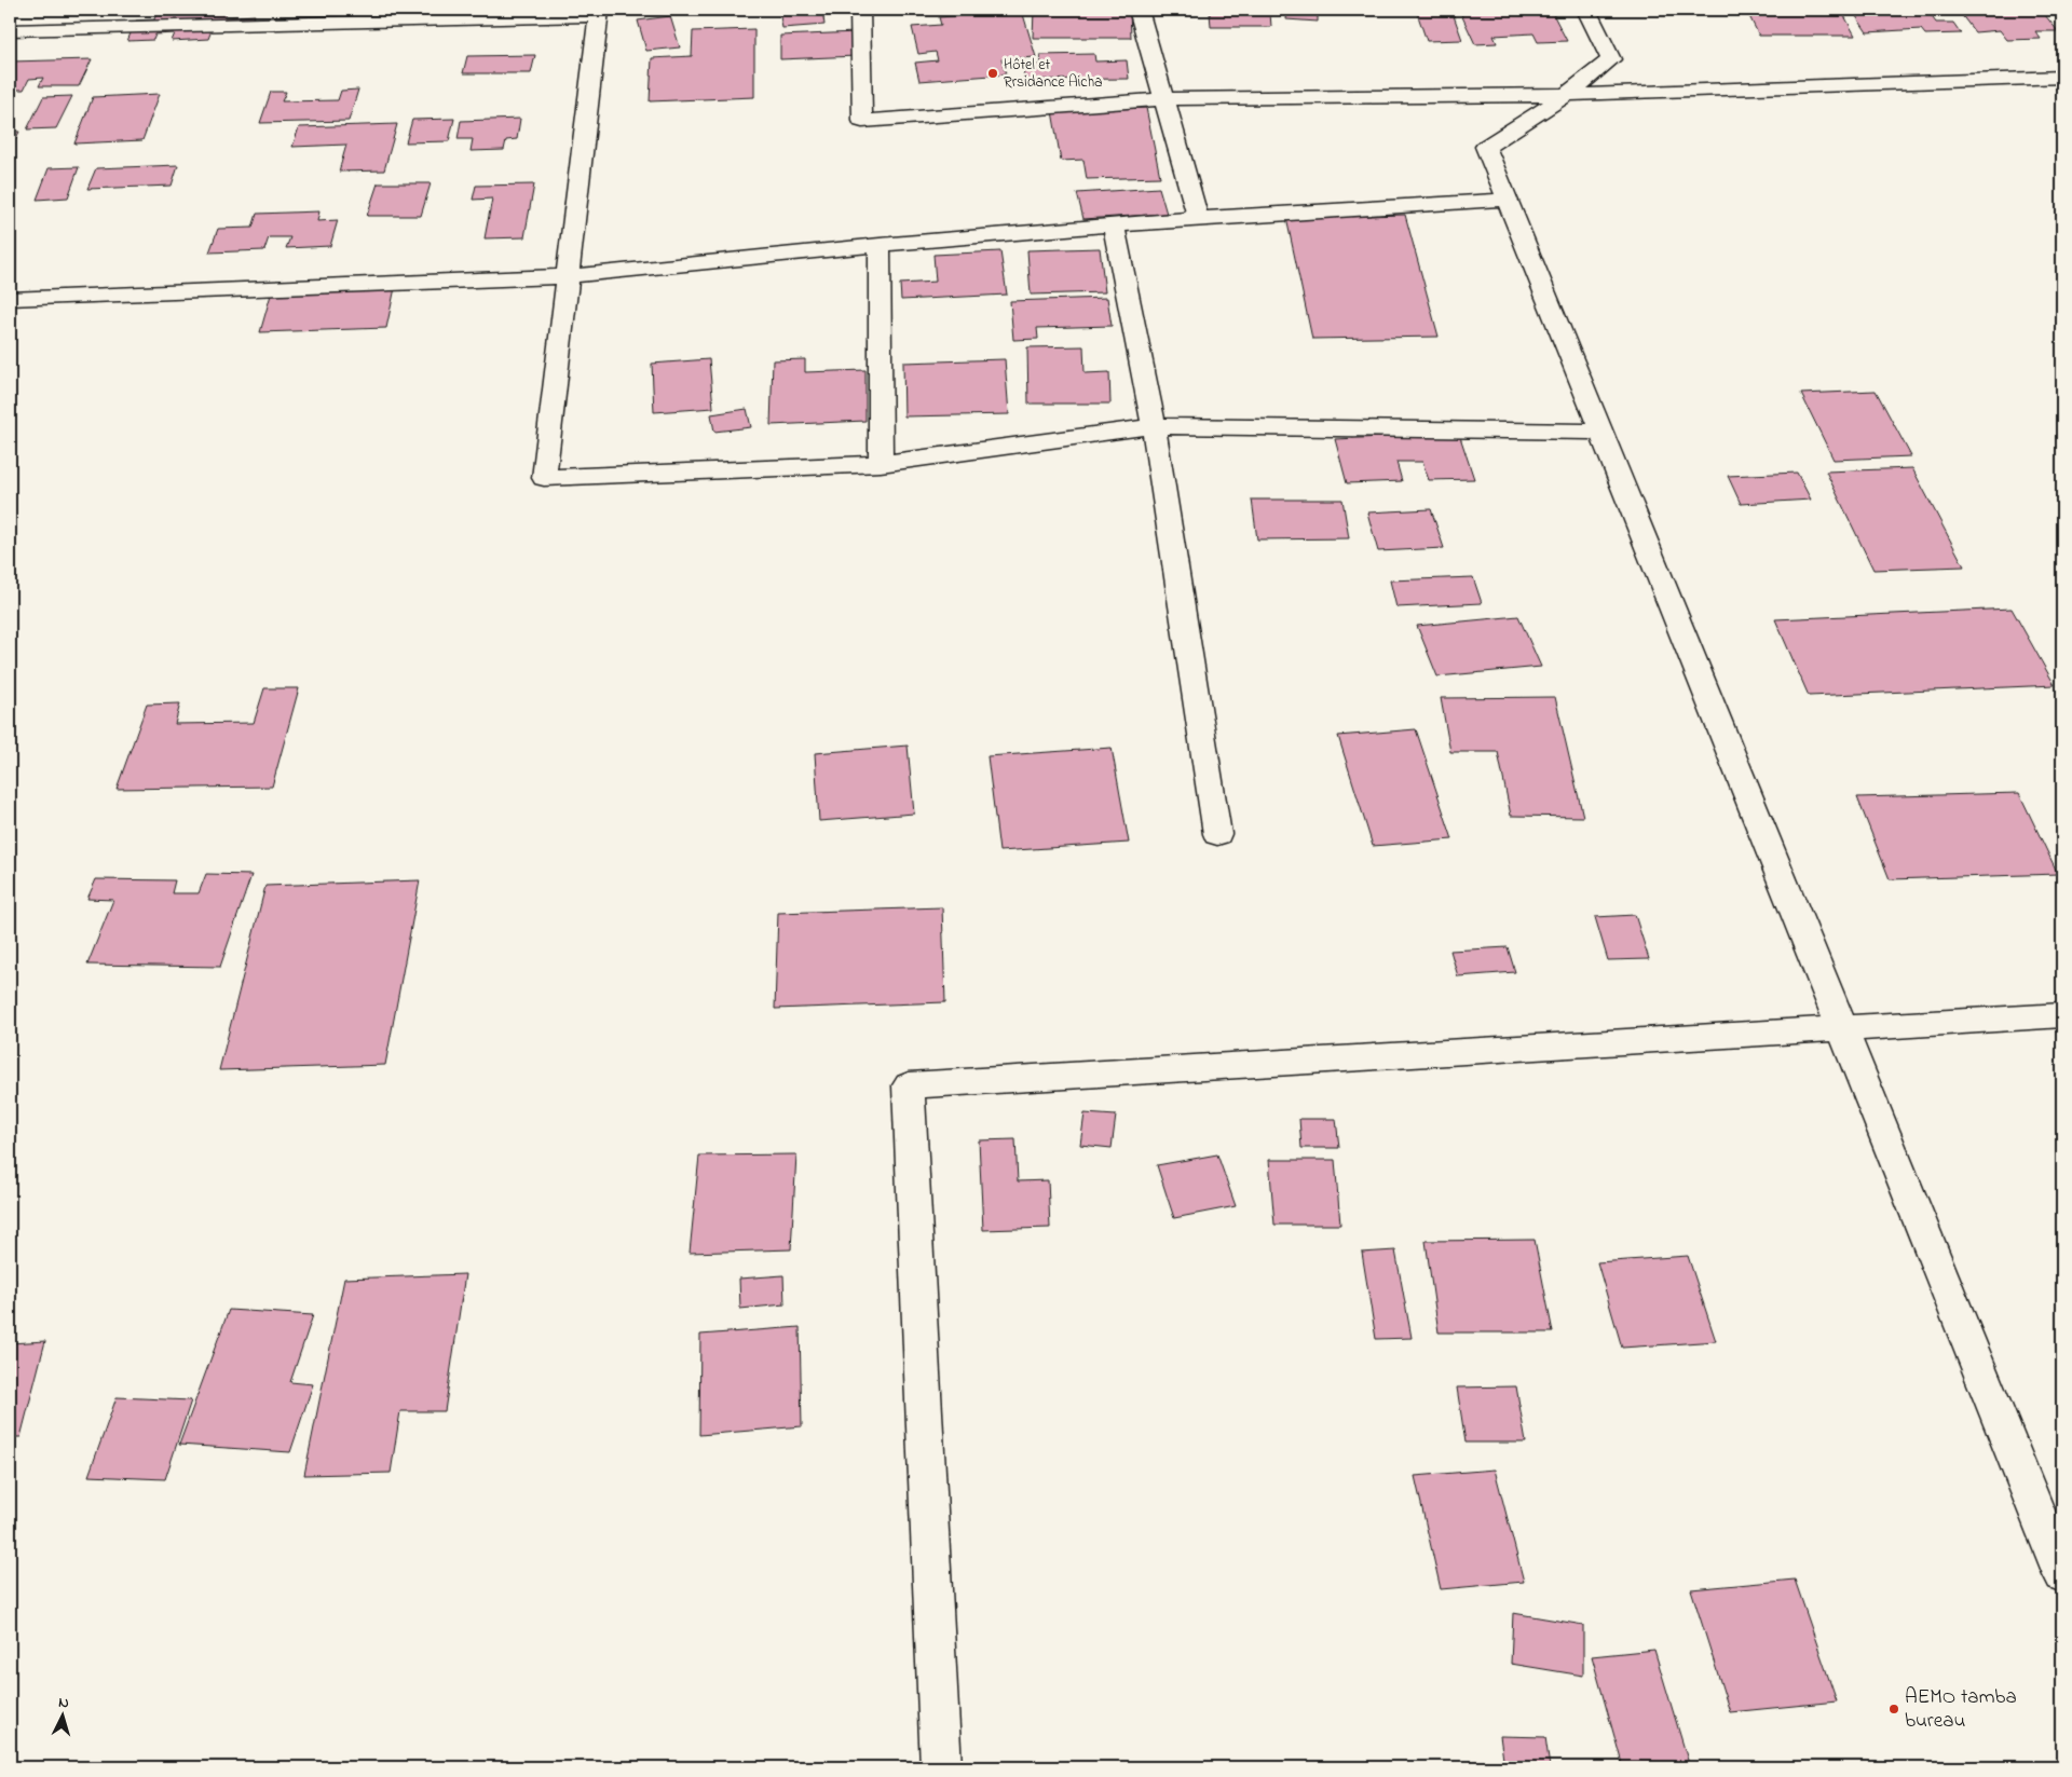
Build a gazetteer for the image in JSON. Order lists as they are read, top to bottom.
{
  "places": ["Hôtel et Rrsidance Aicha", "AEMO tamba bureau"],
  "north": "top"
}
